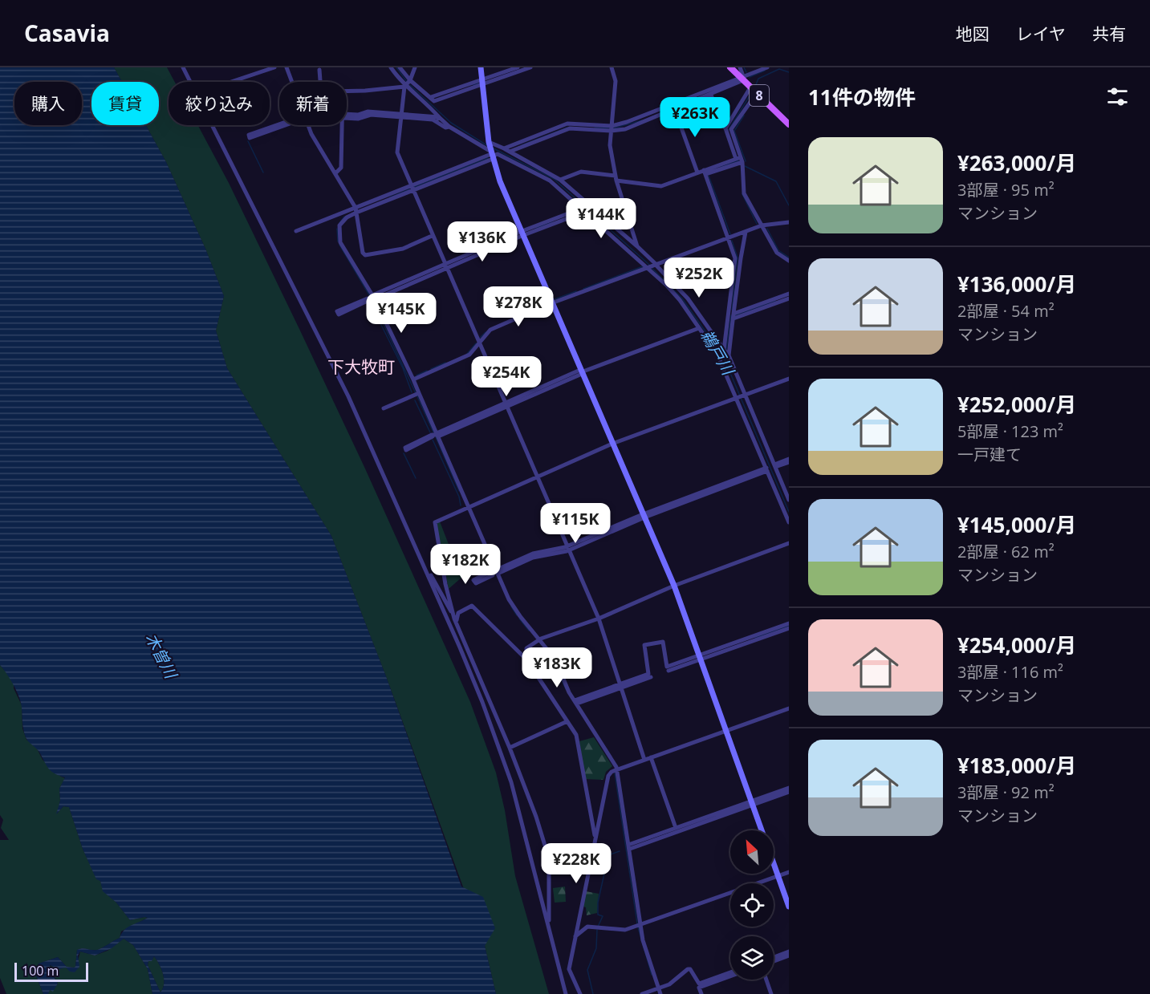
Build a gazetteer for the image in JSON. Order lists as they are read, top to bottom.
{
  "streets": {
    "main road": ["8"]
  },
  "districts": ["下大牧町"],
  "water": ["鵜戸川", "木曽川"],
  "scale_bar": "100 m",
  "north": "top left",
  "page": {
    "header": "Casavia",
    "nav": ["地図", "レイヤ", "共有"],
    "heading": "11件の物件",
    "chip": [
      "購入",
      "賃貸",
      "絞り込み",
      "新着"
    ],
    "price": [
      "¥263K",
      "¥144K",
      "¥136K",
      "¥252K",
      "¥278K",
      "¥145K",
      "¥254K",
      "¥115K",
      "¥182K",
      "¥183K",
      "¥228K"
    ],
    "list": [
      {
        "name": "¥263,000/月",
        "note": "3部屋 · 95 m² · マンション"
      },
      {
        "name": "¥136,000/月",
        "note": "2部屋 · 54 m² · マンション"
      },
      {
        "name": "¥252,000/月",
        "note": "5部屋 · 123 m² · 一戸建て"
      },
      {
        "name": "¥145,000/月",
        "note": "2部屋 · 62 m² · マンション"
      },
      {
        "name": "¥254,000/月",
        "note": "3部屋 · 116 m² · マンション"
      },
      {
        "name": "¥183,000/月",
        "note": "3部屋 · 92 m² · マンション"
      }
    ],
    "scale": "100 m"
  }
}
